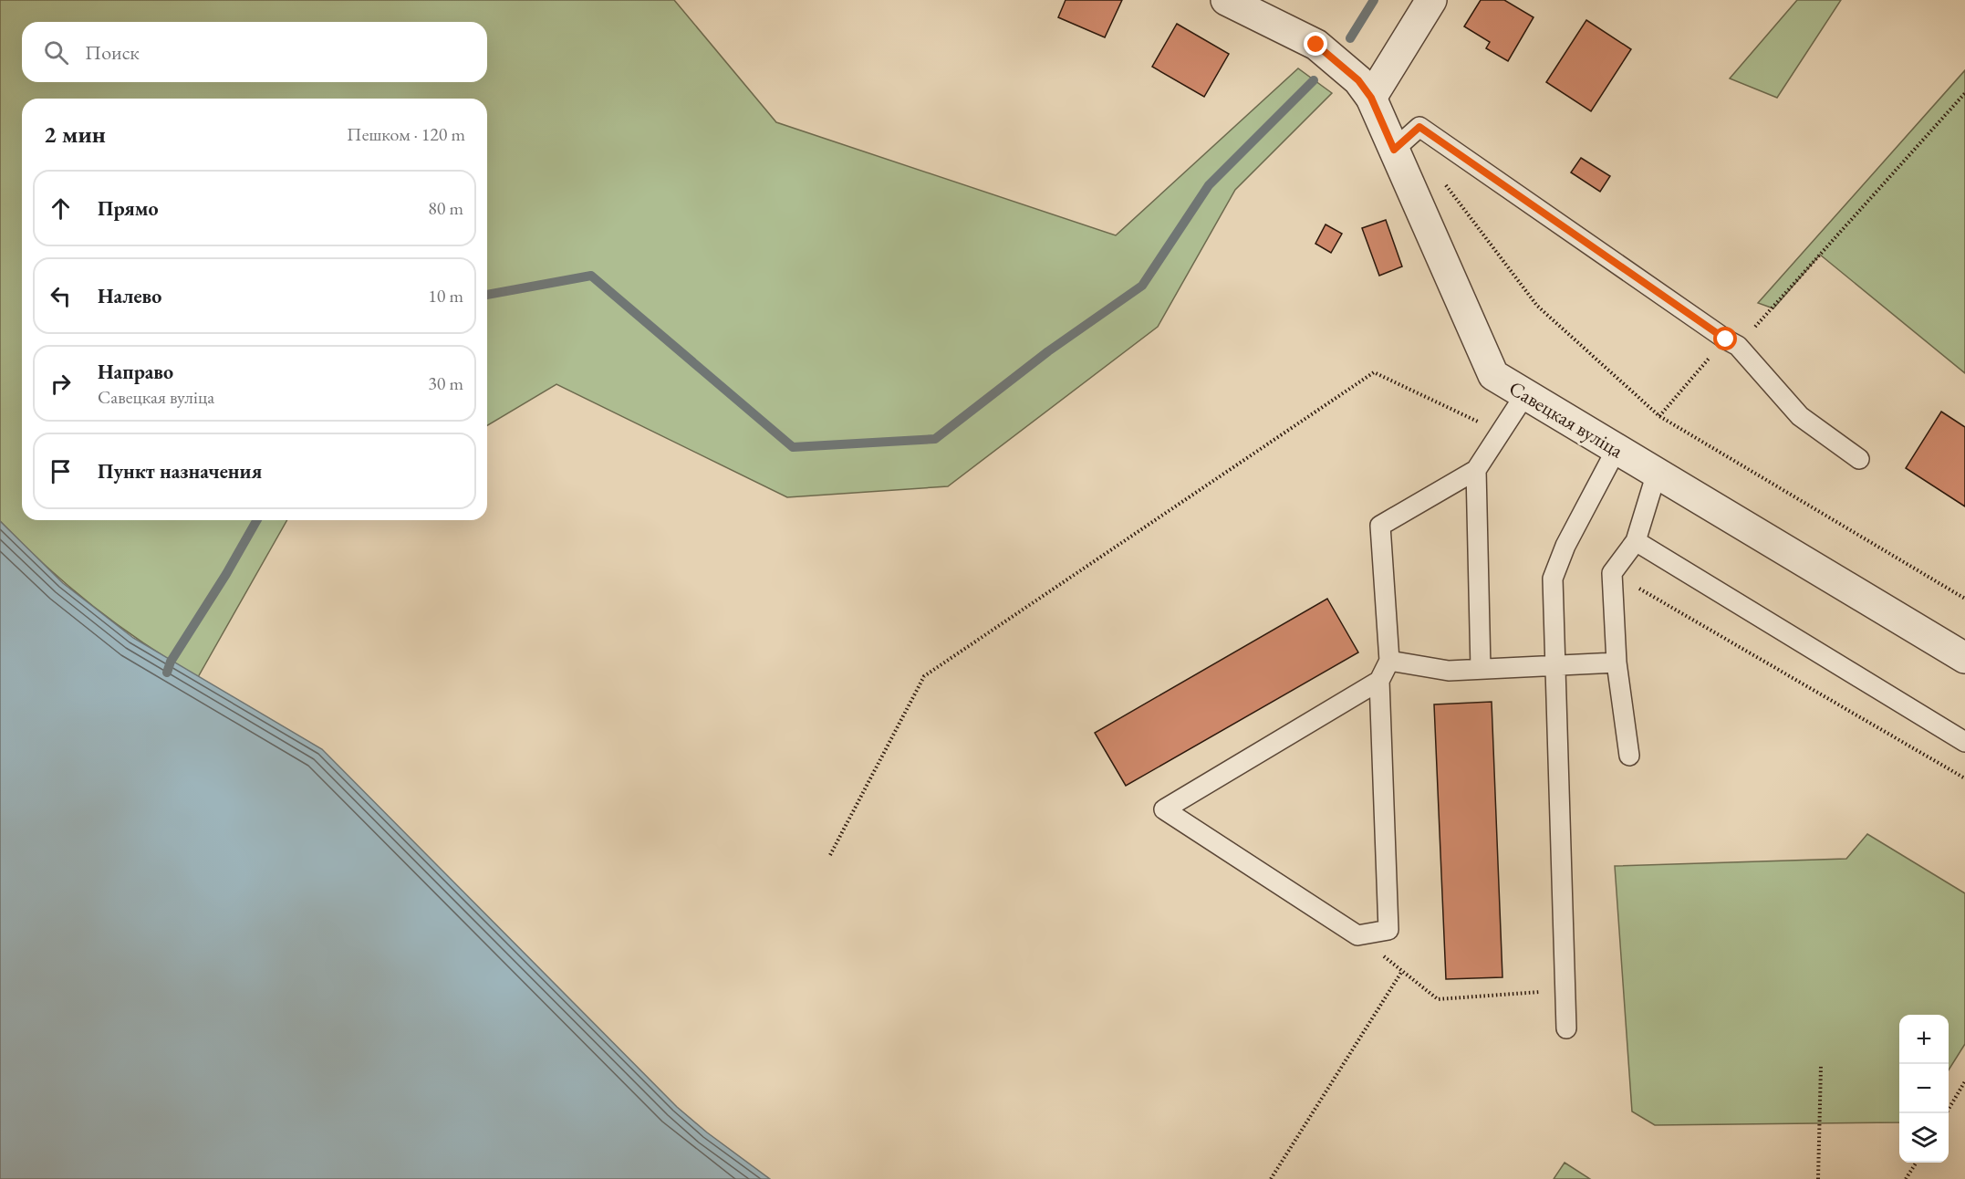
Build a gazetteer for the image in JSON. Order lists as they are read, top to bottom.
{
  "streets": {
    "street": ["Савецкая вуліца"]
  },
  "page": {
    "search": "Поиск",
    "heading": ["2 мин", "Пешком · 120 m"],
    "list": [
      ["Прямо", "80 m"],
      ["Налево", "10 m"],
      ["Направо", "Савецкая вуліца", "30 m"],
      "Пункт назначения"
    ],
    "map_buttons": ["+", "−"]
  }
}
